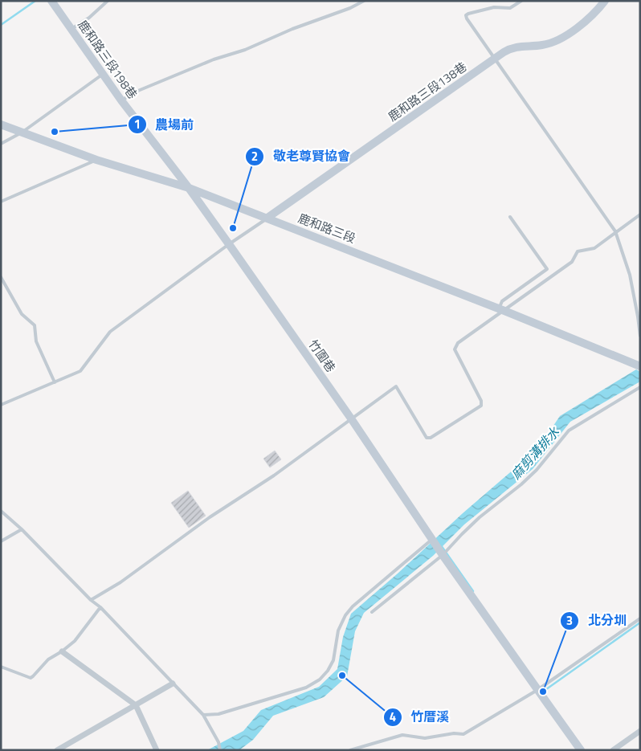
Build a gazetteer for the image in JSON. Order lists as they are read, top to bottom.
{
  "streets": {
    "street": [
      "鹿和路三段198巷",
      "鹿和路三段138巷",
      "鹿和路三段",
      "竹圍巷"
    ]
  },
  "crossings": [
    ["鹿和路三段198巷", "鹿和路三段"],
    ["鹿和路三段198巷", "竹圍巷"],
    ["鹿和路三段138巷", "鹿和路三段"],
    ["鹿和路三段", "竹圍巷"]
  ],
  "water": ["麻剪溝排水"],
  "places": [
    "農場前",
    "敬老尊賢協會",
    "竹厝溪",
    "北分圳"
  ]
}
